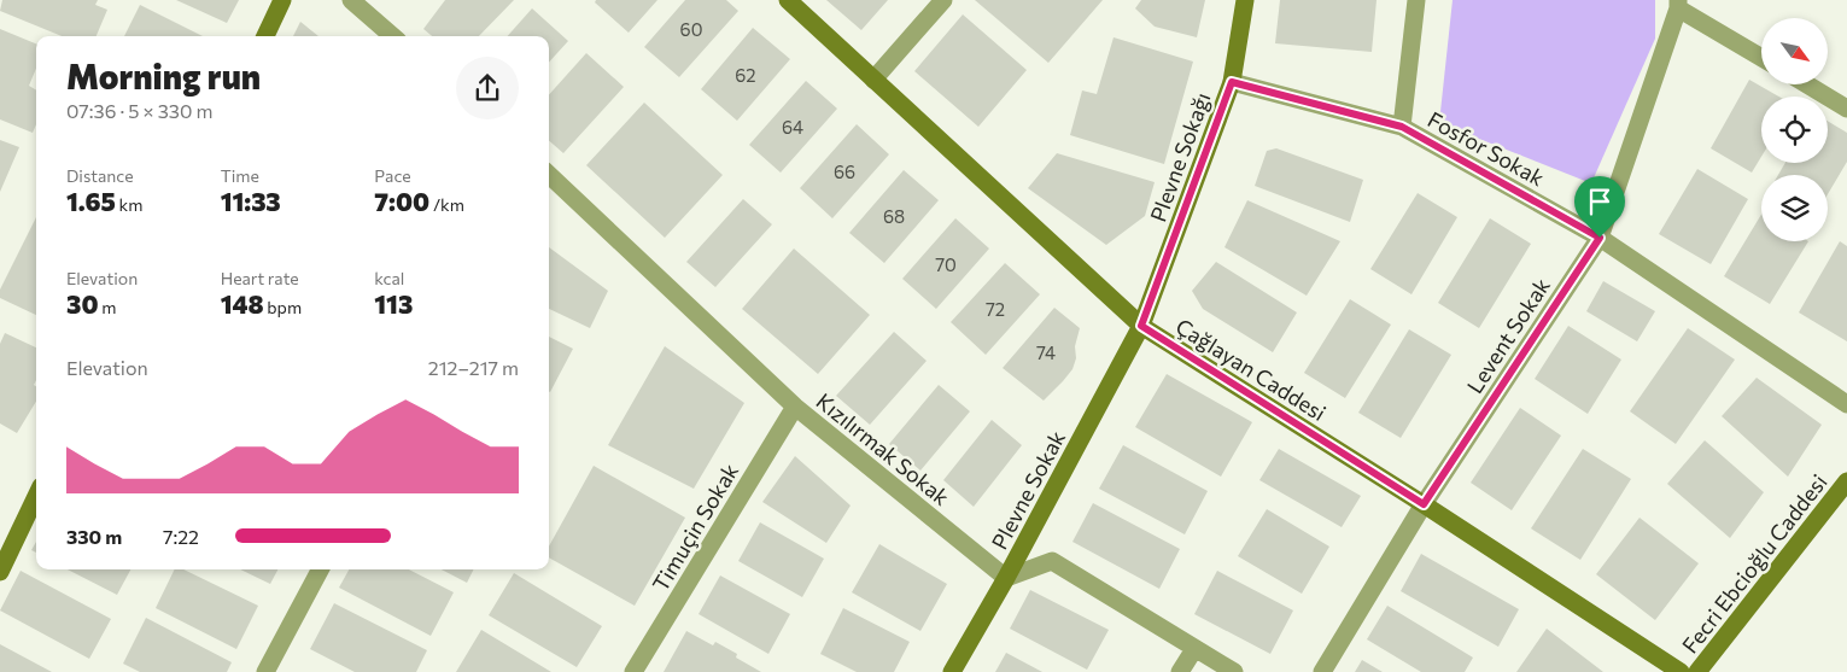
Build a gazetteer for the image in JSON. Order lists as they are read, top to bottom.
{
  "streets": {
    "street": [
      "Fosfor Sokak",
      "Plevne Sokağı",
      "Levent Sokak",
      "Çağlayan Caddesi",
      "Kızılırmak Sokak",
      "Plevne Sokak",
      "Timuçin Sokak",
      "Fecri Ebcioğlu Caddesi"
    ]
  },
  "crossings": [
    ["Fosfor Sokak", "Plevne Sokağı"],
    ["Fosfor Sokak", "Levent Sokak"],
    ["Plevne Sokağı", "Çağlayan Caddesi"],
    ["Plevne Sokağı", "Plevne Sokak"],
    ["Levent Sokak", "Çağlayan Caddesi"],
    ["Çağlayan Caddesi", "Plevne Sokak"],
    ["Kızılırmak Sokak", "Plevne Sokak"],
    ["Kızılırmak Sokak", "Timuçin Sokak"]
  ],
  "house_numbers": [
    "60",
    "62",
    "64",
    "66",
    "68",
    "70",
    "72",
    "74"
  ],
  "north": "bottom right",
  "page": {
    "heading": ["Morning run", "07:36 · 5 × 330 m"],
    "stats": [
      ["Distance", "1.65 km"],
      ["Time", "11:33"],
      ["Pace", "7:00 /km"],
      ["Elevation", "30 m"],
      ["Heart rate", "148 bpm"],
      ["kcal", "113"]
    ],
    "chart": ["Elevation", "212–217 m"],
    "list": [
      {
        "name": "330 m",
        "note": "7:22"
      }
    ]
  }
}
